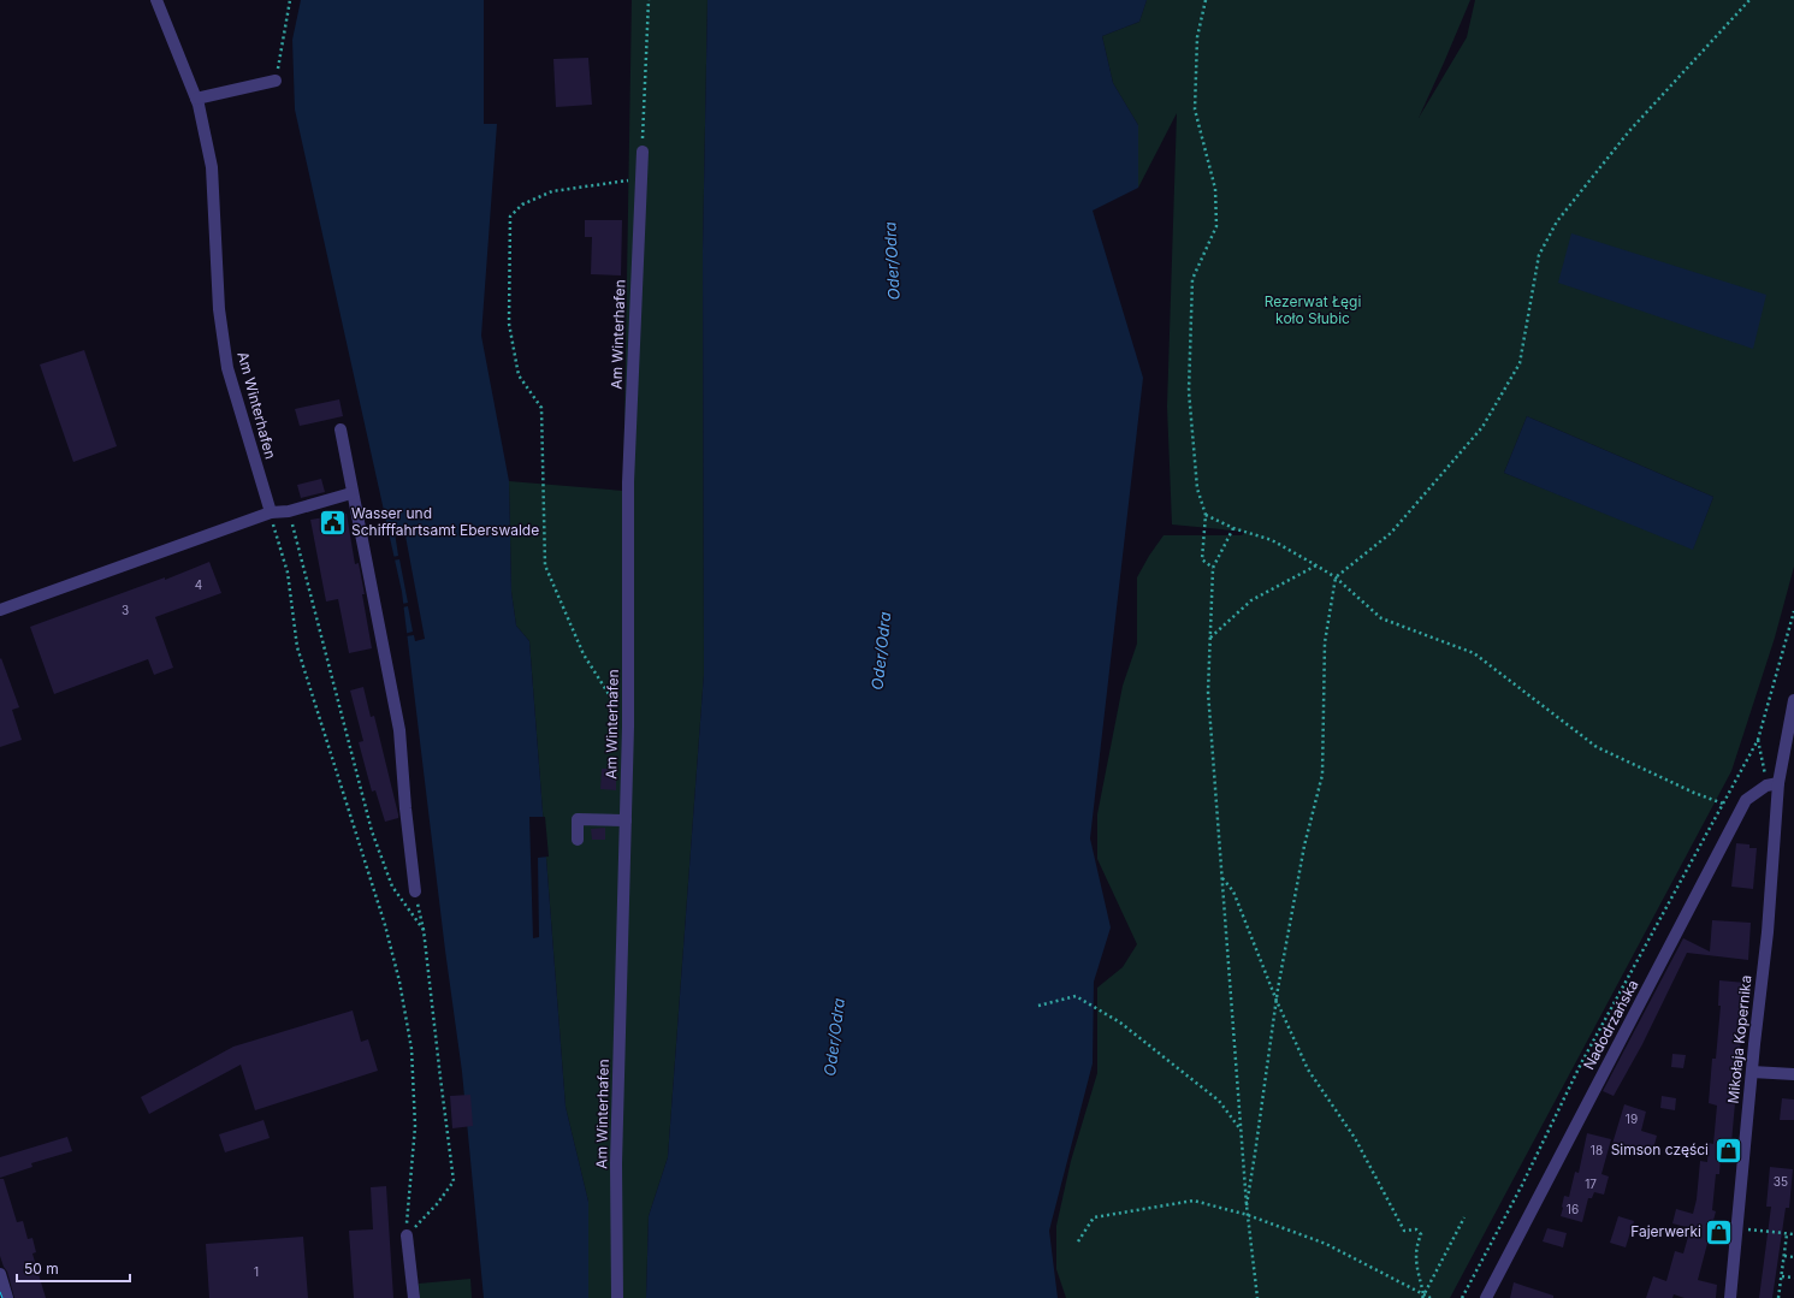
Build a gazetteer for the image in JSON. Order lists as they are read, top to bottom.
{
  "streets": {
    "street": ["Am Winterhafen", "Nadodrzańska", "Mikołaja Kopernika"]
  },
  "crossings": [
    ["Nadodrzańska", "Mikołaja Kopernika"]
  ],
  "water": ["Oder/Odra"],
  "parks": ["Rezerwat Łęgi koło Słubic"],
  "places": {
    "public building": ["Wasser und Schifffahrtsamt Eberswalde"],
    "shop": ["Simson części", "Fajerwerki"]
  },
  "house_numbers": [
    "4",
    "3",
    "19",
    "18",
    "35",
    "17",
    "16",
    "1"
  ],
  "scale_bar": "50 m"
}
